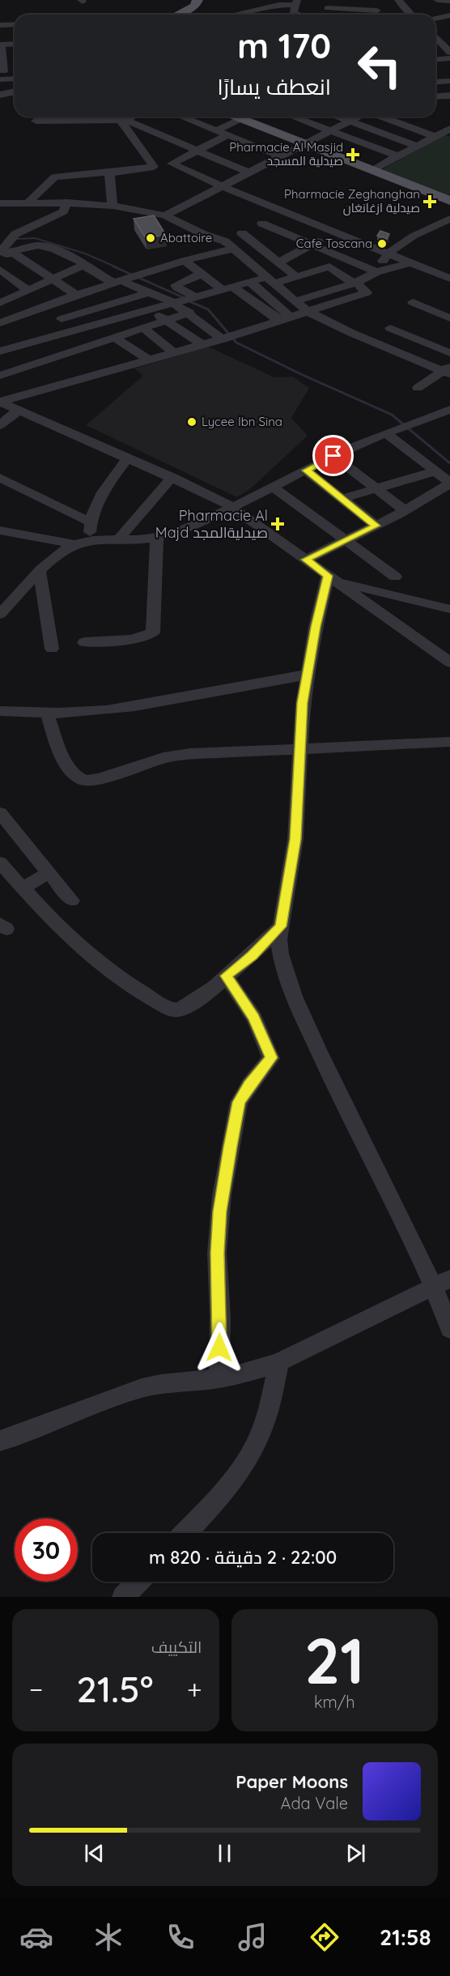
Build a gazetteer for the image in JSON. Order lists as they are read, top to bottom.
{
  "places": {
    "health": ["Pharmacie Al Masjid صيدلية المسجد", "Pharmacie Zeghanghan صيدلية ازغانغان", "Pharmacie Al Majd صيدليةالمجد"],
    "other": ["Abattoire", "Cafe Toscana", "Lycee Ibn Sina"]
  },
  "page": {
    "turn": ["170 m", "انعطف يسارًا"],
    "limit": "30",
    "trip": "22:00 · 2 دقيقة · 820 m",
    "tile": [
      ["21", "km/h"],
      "التكييف"
    ],
    "heat": ["−", "21.5°", "+"],
    "song": ["Paper Moons", "Ada Vale"],
    "tabs": "21:58"
  }
}
